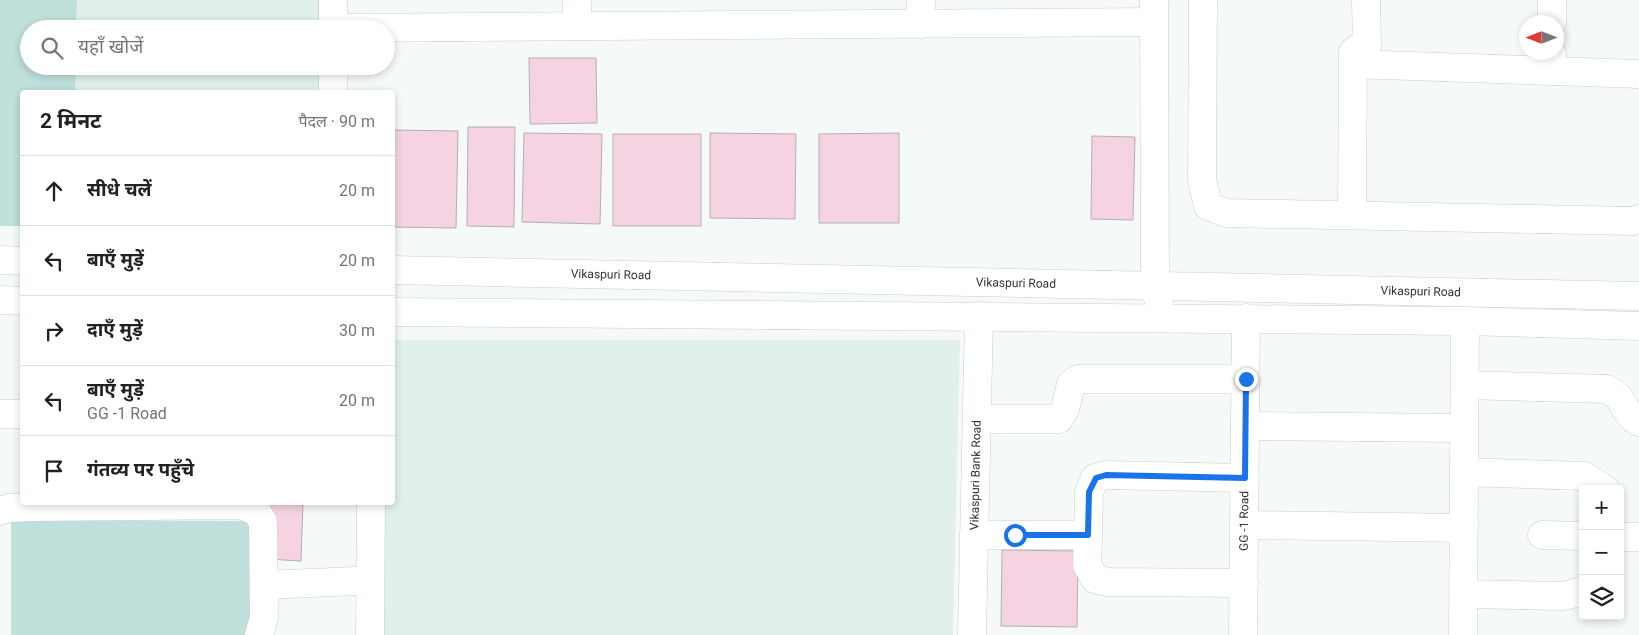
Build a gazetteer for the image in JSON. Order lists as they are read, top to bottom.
{
  "streets": {
    "street": ["Vikaspuri Road", "Vikaspuri Bank Road", "GG -1 Road"]
  },
  "north": "left",
  "page": {
    "search": "यहाँ खोजें",
    "heading": ["2 मिनट", "पैदल · 90 m"],
    "list": [
      ["सीधे चलें", "20 m"],
      ["बाएँ मुड़ें", "20 m"],
      ["दाएँ मुड़ें", "30 m"],
      ["बाएँ मुड़ें", "GG -1 Road", "20 m"],
      "गंतव्य पर पहुँचे"
    ],
    "map_buttons": ["+", "−"]
  }
}
